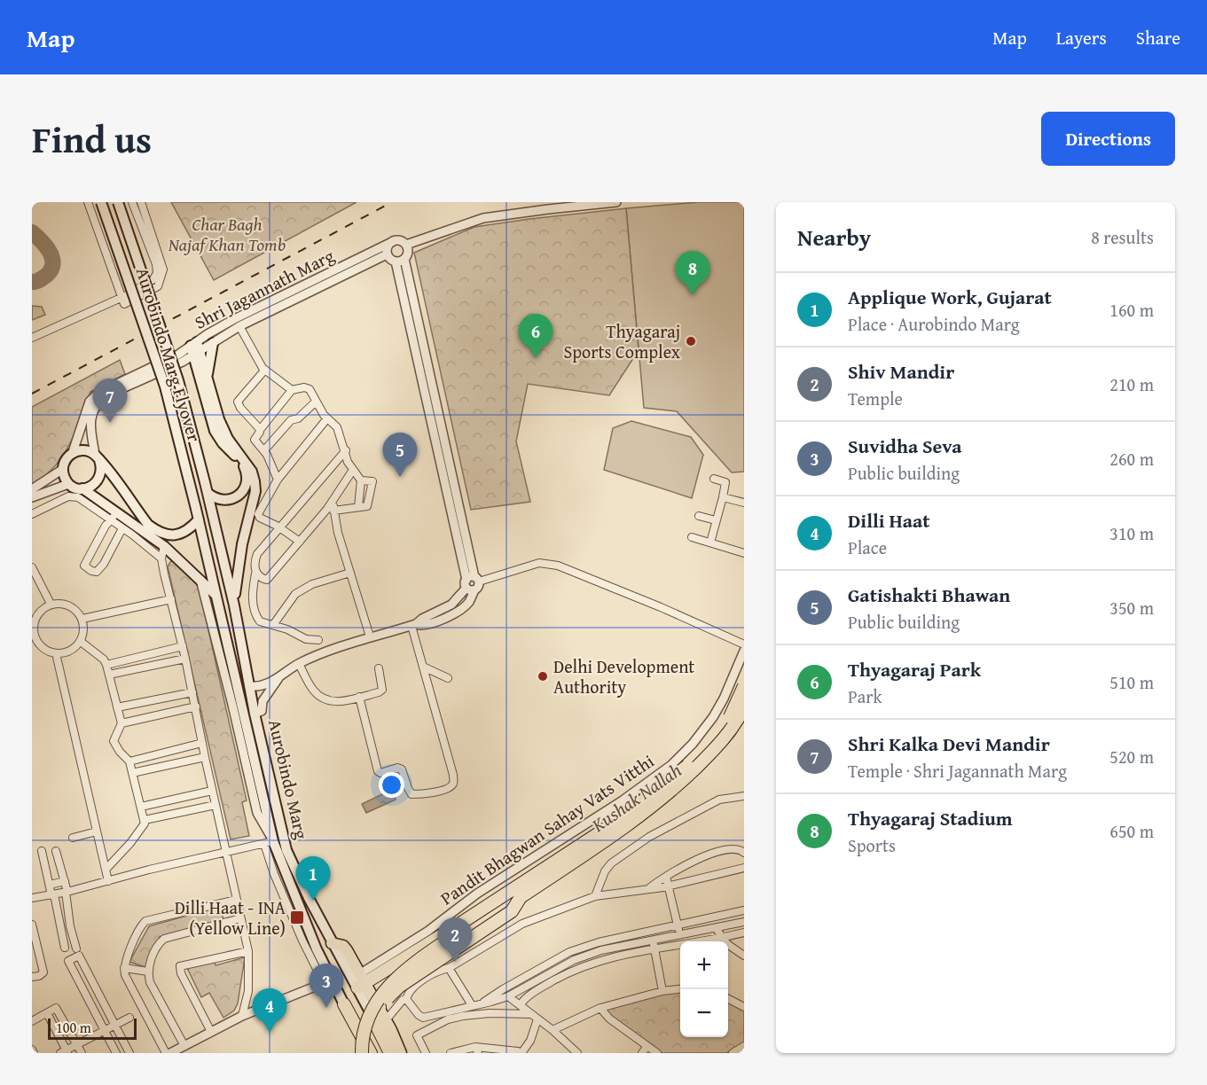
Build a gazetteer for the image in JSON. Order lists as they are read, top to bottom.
{
  "streets": {
    "highway": ["Aurobindo Marg"],
    "main road": ["Aurobindo Marg Flyover"],
    "street": ["Shri Jagannath Marg", "Pandit Bhagwan Sahay Vats Vitthi"]
  },
  "crossings": [
    ["Aurobindo Marg Flyover", "Aurobindo Marg"]
  ],
  "water": ["Kushak Nallah"],
  "parks": ["Char Bagh Najaf Khan Tomb"],
  "places": {
    "other": ["Thyagaraj Sports Complex", "Delhi Development Authority"],
    "transit": ["Dilli Haat - INA (Yellow Line)"]
  },
  "scale_bar": "100 m",
  "page": {
    "header": "Map",
    "nav": ["Map", "Layers", "Share"],
    "title": "Find us",
    "buttons": "Directions",
    "heading": ["Nearby", "8 results"],
    "pins": [
      "8",
      "6",
      "7",
      "5",
      "1",
      "2",
      "3",
      "4"
    ],
    "list": [
      {
        "mark": "1",
        "name": "Applique Work, Gujarat",
        "note": "Place · Aurobindo Marg",
        "value": "160 m"
      },
      {
        "mark": "2",
        "name": "Shiv Mandir",
        "note": "Temple",
        "value": "210 m"
      },
      {
        "mark": "3",
        "name": "Suvidha Seva",
        "note": "Public building",
        "value": "260 m"
      },
      {
        "mark": "4",
        "name": "Dilli Haat",
        "note": "Place",
        "value": "310 m"
      },
      {
        "mark": "5",
        "name": "Gatishakti Bhawan",
        "note": "Public building",
        "value": "350 m"
      },
      {
        "mark": "6",
        "name": "Thyagaraj Park",
        "note": "Park",
        "value": "510 m"
      },
      {
        "mark": "7",
        "name": "Shri Kalka Devi Mandir",
        "note": "Temple · Shri Jagannath Marg",
        "value": "520 m"
      },
      {
        "mark": "8",
        "name": "Thyagaraj Stadium",
        "note": "Sports",
        "value": "650 m"
      }
    ],
    "map_buttons": ["+", "−"],
    "scale": "100 m"
  }
}
